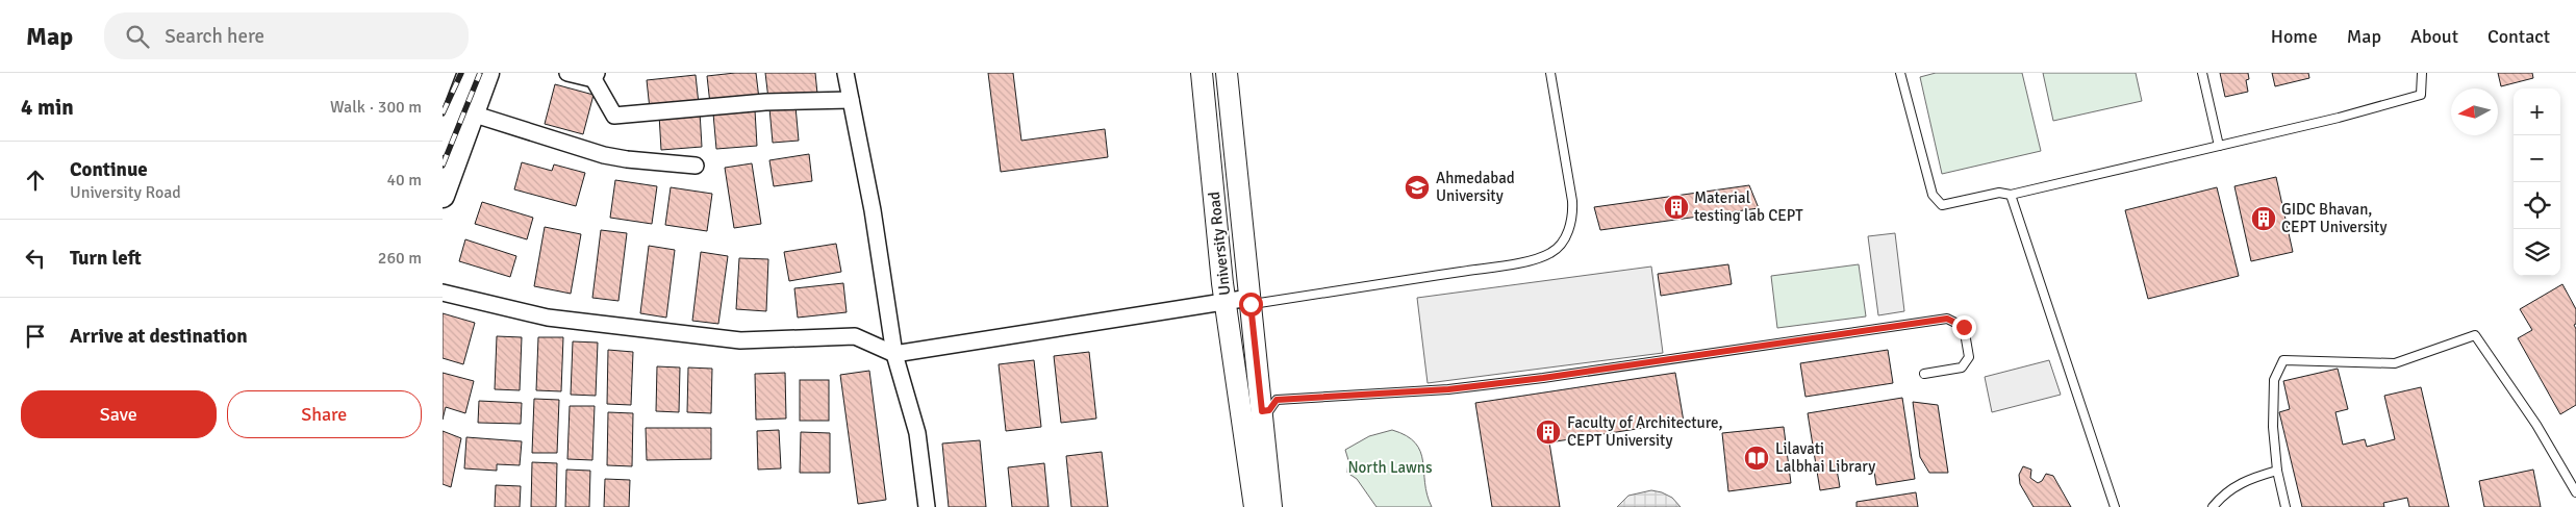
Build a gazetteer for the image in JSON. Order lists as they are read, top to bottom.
{
  "streets": {
    "street": ["University Road"]
  },
  "parks": ["North Lawns"],
  "places": {
    "school or university": ["Ahmedabad University"],
    "building": ["Material testing lab CEPT", "GIDC Bhavan, CEPT University", "Faculty of Architecture, CEPT University"],
    "library": ["Lilavati Lalbhai Library"]
  },
  "north": "left",
  "page": {
    "header": "Map",
    "search": "Search here",
    "nav": [
      "Home",
      "Map",
      "About",
      "Contact"
    ],
    "heading": ["4 min", "Walk · 300 m"],
    "map_buttons": ["+", "−"],
    "list": [
      ["Continue", "University Road", "40 m"],
      ["Turn left", "260 m"],
      "Arrive at destination"
    ],
    "buttons": ["Save", "Share"]
  }
}
